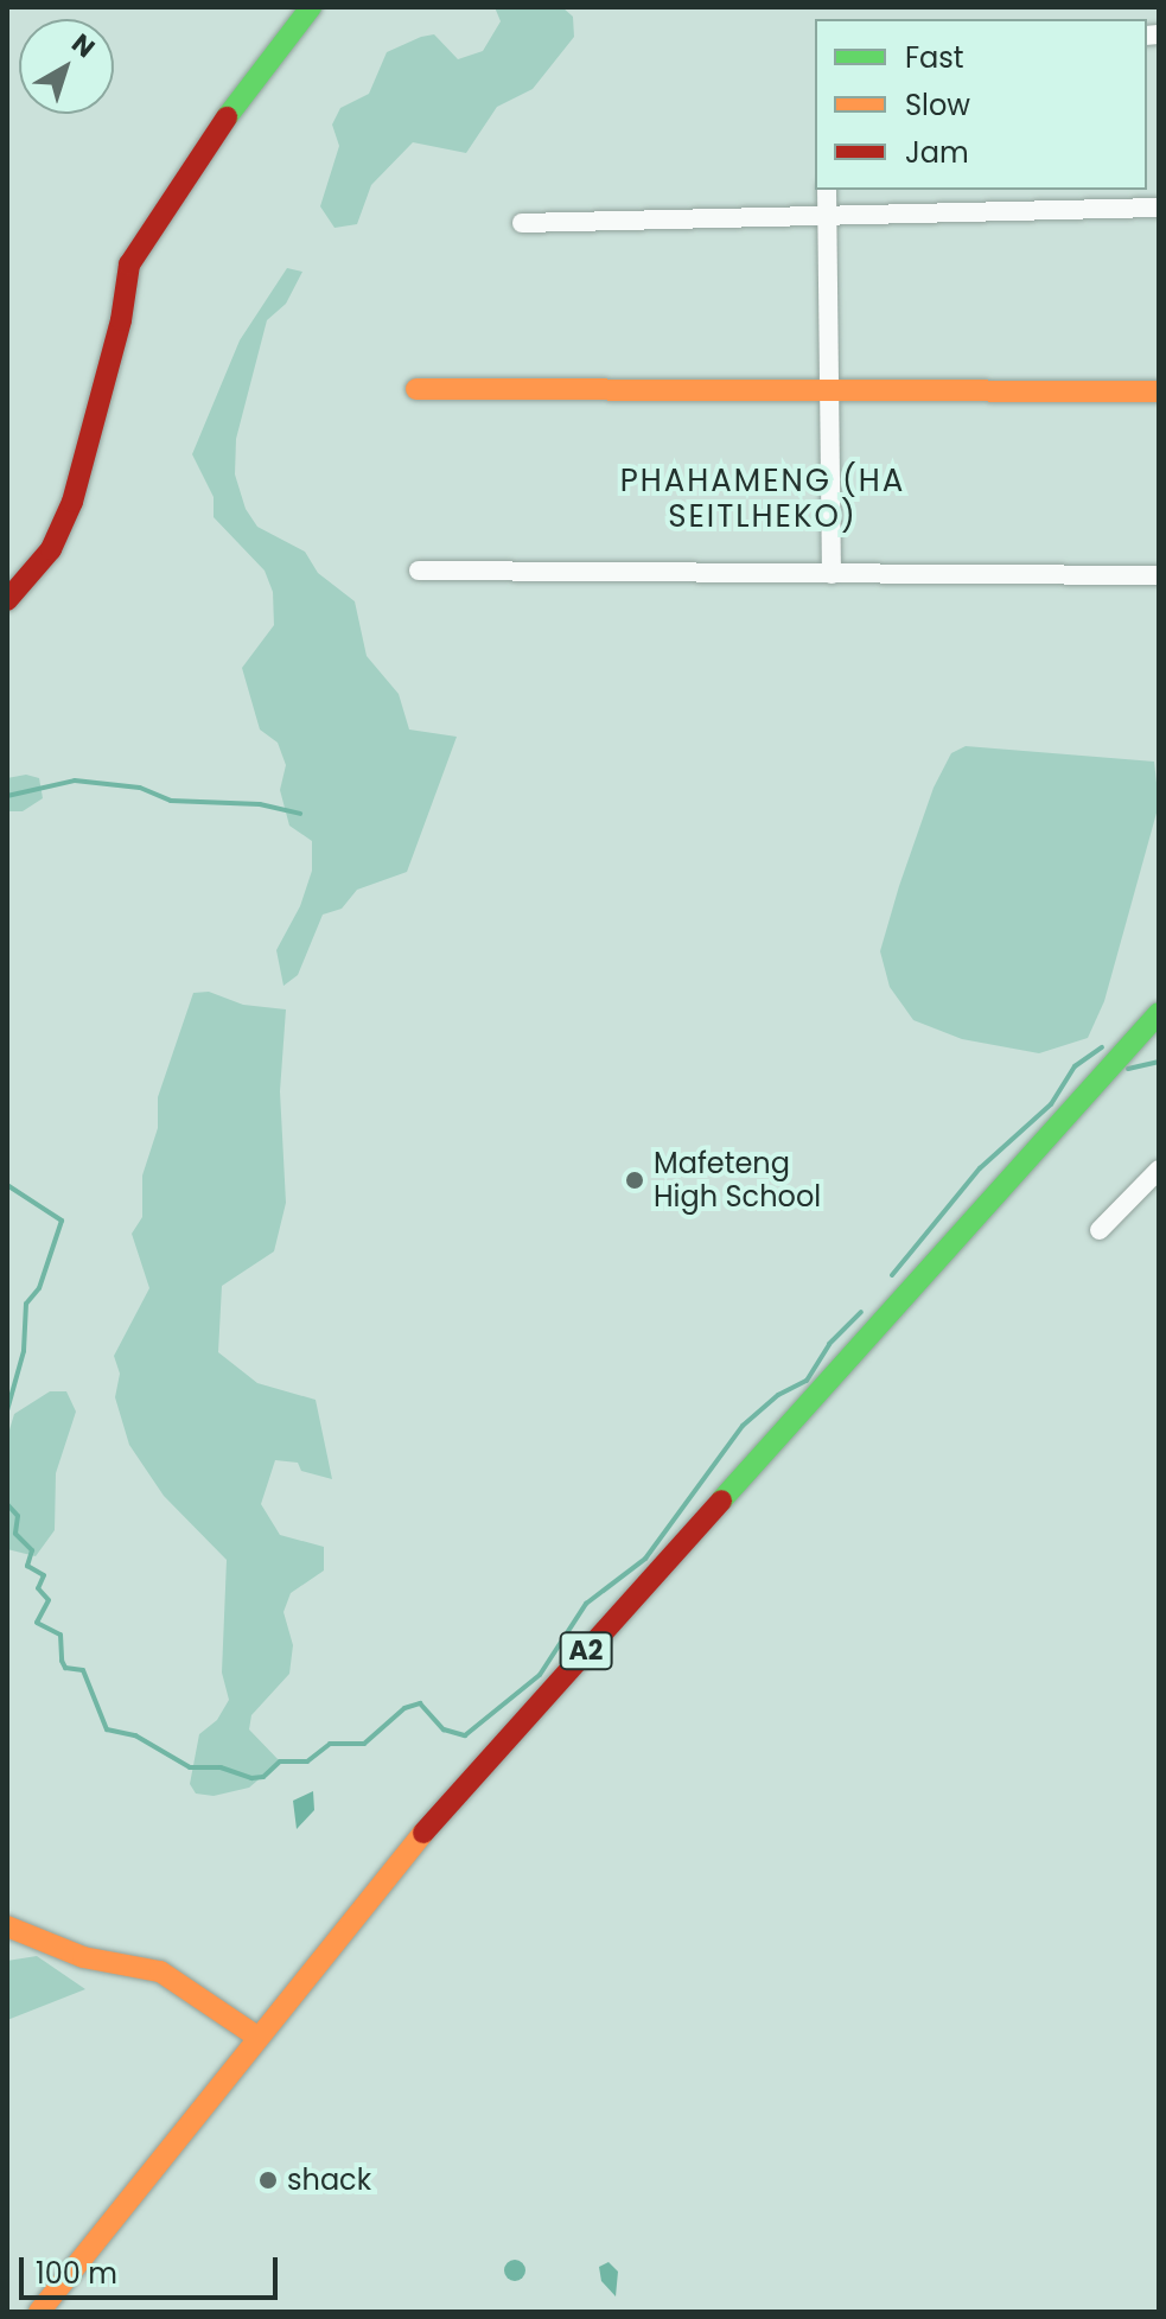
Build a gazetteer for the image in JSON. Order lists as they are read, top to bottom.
{
  "streets": {
    "main road": ["A2"]
  },
  "districts": ["PHAHAMENG (HA SEITLHEKO)"],
  "places": ["Mafeteng High School", "shack"],
  "legend": ["Fast", "Slow", "Jam"],
  "scale_bar": "100 m",
  "north": "top right"
}
